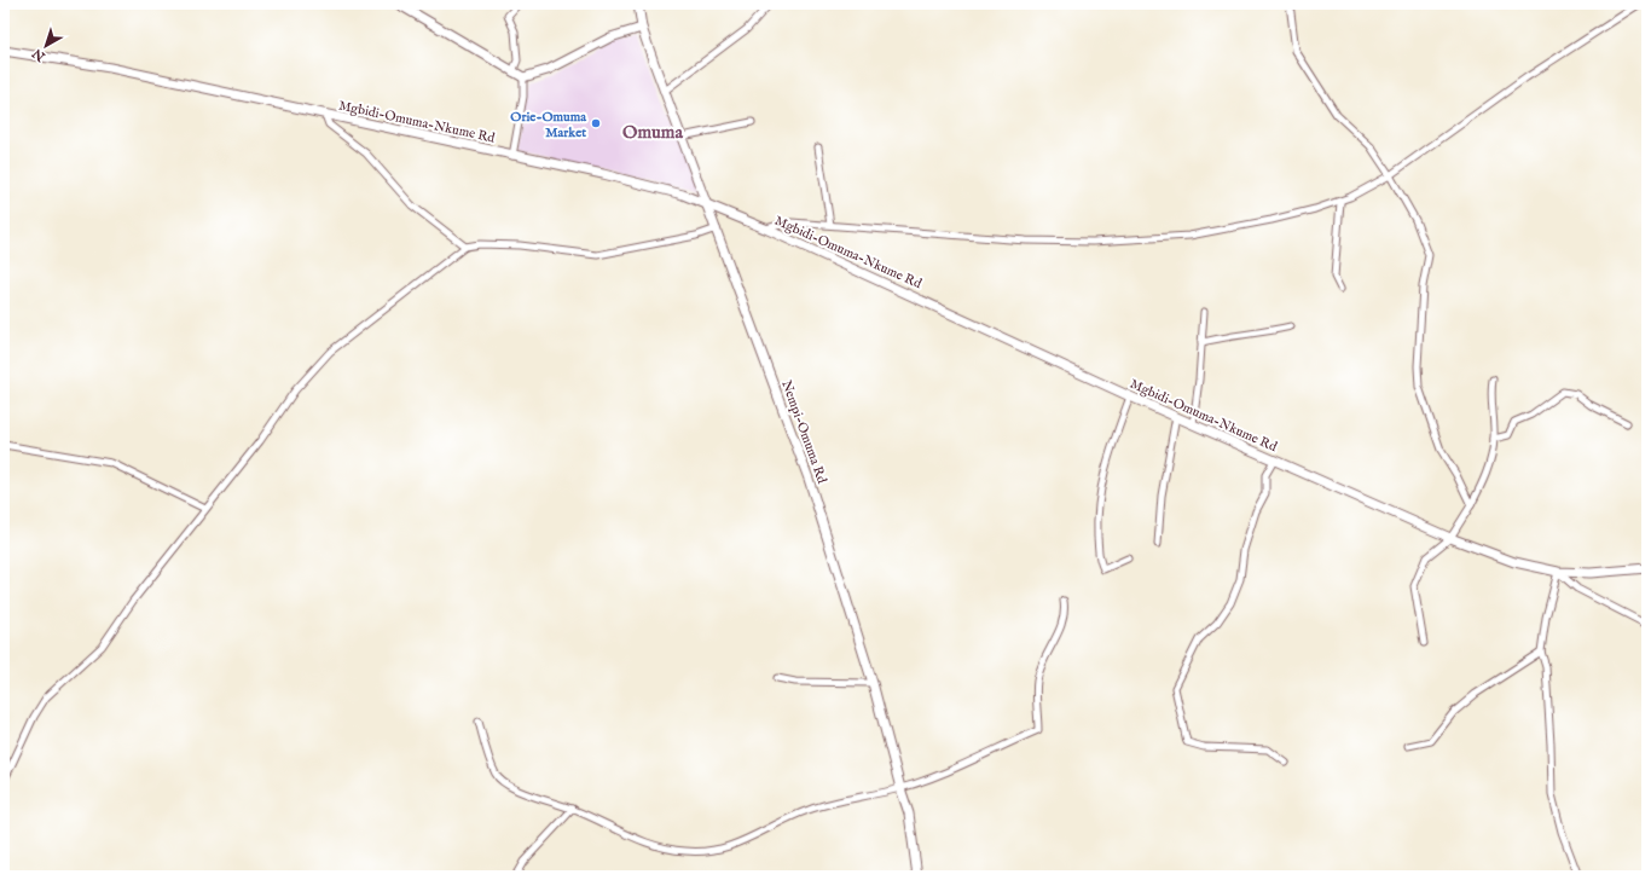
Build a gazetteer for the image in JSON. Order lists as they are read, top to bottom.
{
  "streets": {
    "street": ["Mgbidi-Omuma-Nkume Rd", "Nempi-Omuma Rd"]
  },
  "crossings": [
    ["Mgbidi-Omuma-Nkume Rd", "Nempi-Omuma Rd"]
  ],
  "districts": ["Omuma"],
  "places": ["Orie-Omuma Market"],
  "north": "bottom left"
}
